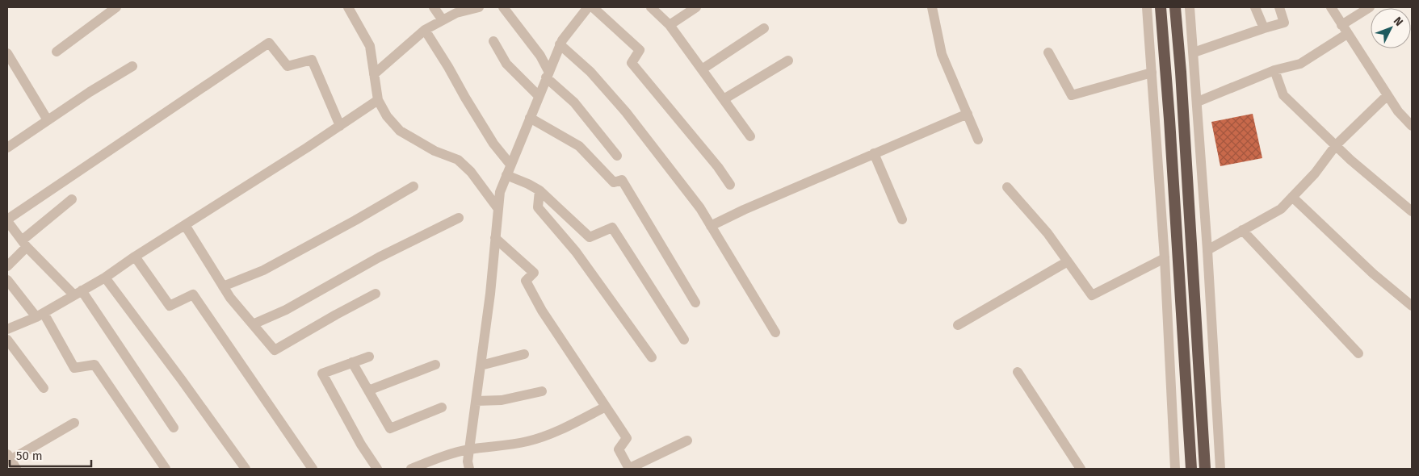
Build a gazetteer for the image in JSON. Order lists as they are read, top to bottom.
{
  "scale_bar": "50 m",
  "north": "top right"
}
